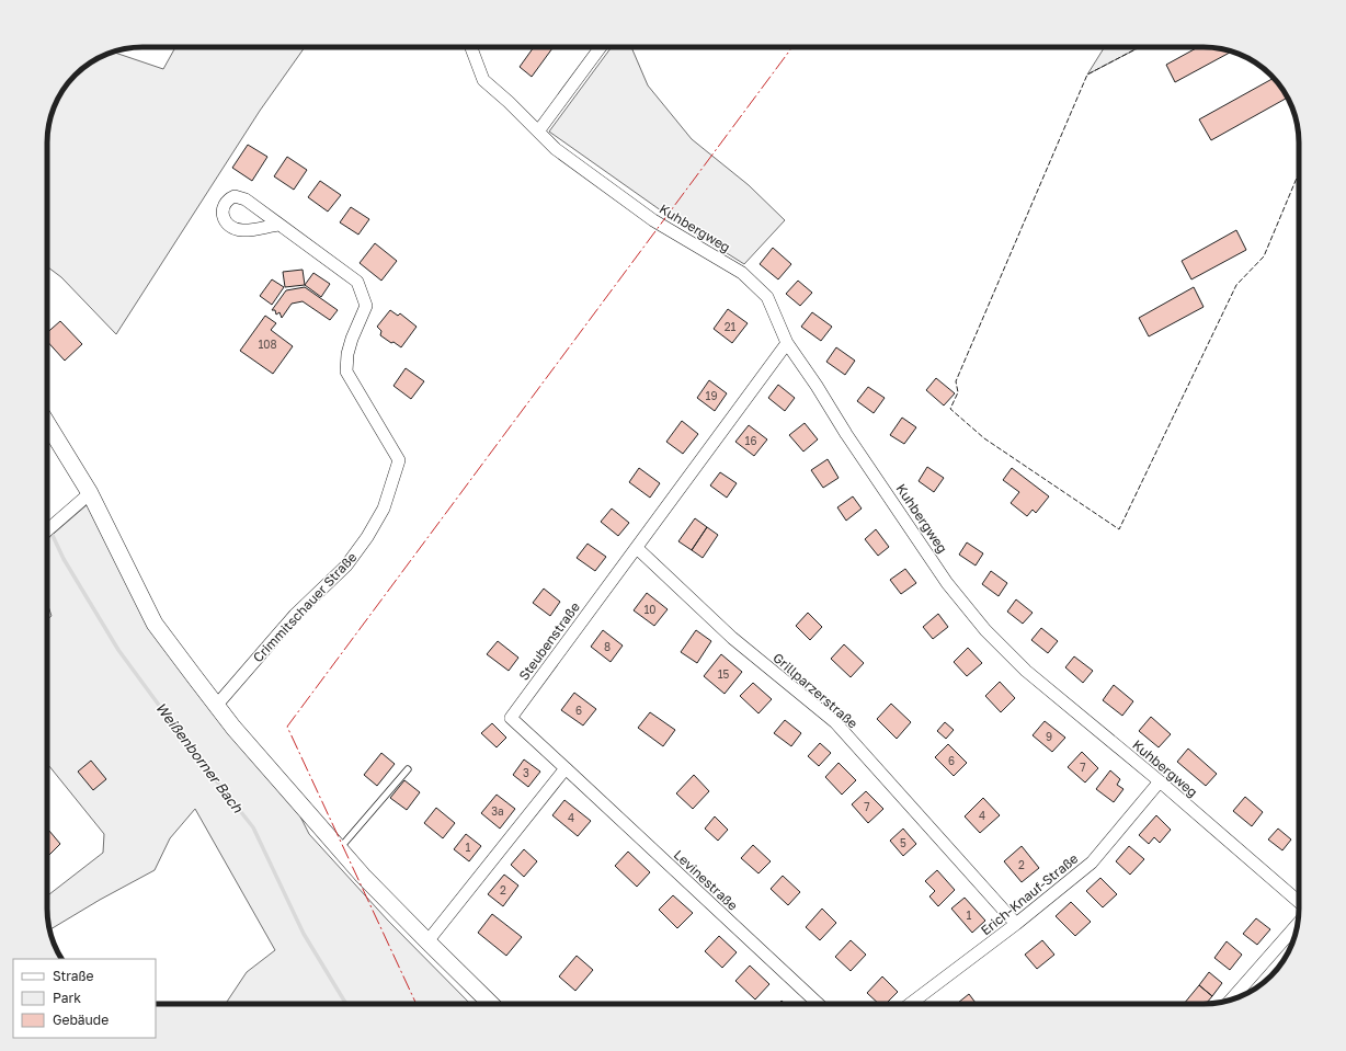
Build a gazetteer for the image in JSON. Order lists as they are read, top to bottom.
{
  "streets": {
    "street": [
      "Kuhbergweg",
      "Crimmitschauer Straße",
      "Steubenstraße",
      "Grillparzerstraße",
      "Levinestraße",
      "Erich-Knauf-Straße"
    ]
  },
  "crossings": [
    ["Kuhbergweg", "Steubenstraße"],
    ["Kuhbergweg", "Erich-Knauf-Straße"],
    ["Steubenstraße", "Grillparzerstraße"],
    ["Steubenstraße", "Levinestraße"],
    ["Grillparzerstraße", "Erich-Knauf-Straße"]
  ],
  "water": ["Weißenborner Bach"],
  "house_numbers": [
    "21",
    "108",
    "19",
    "16",
    "10",
    "8",
    "15",
    "6",
    "9",
    "6",
    "7",
    "3",
    "7",
    "3a",
    "4",
    "4",
    "5",
    "1",
    "2",
    "2",
    "1"
  ],
  "legend": ["Straße", "Park", "Gebäude"]
}
